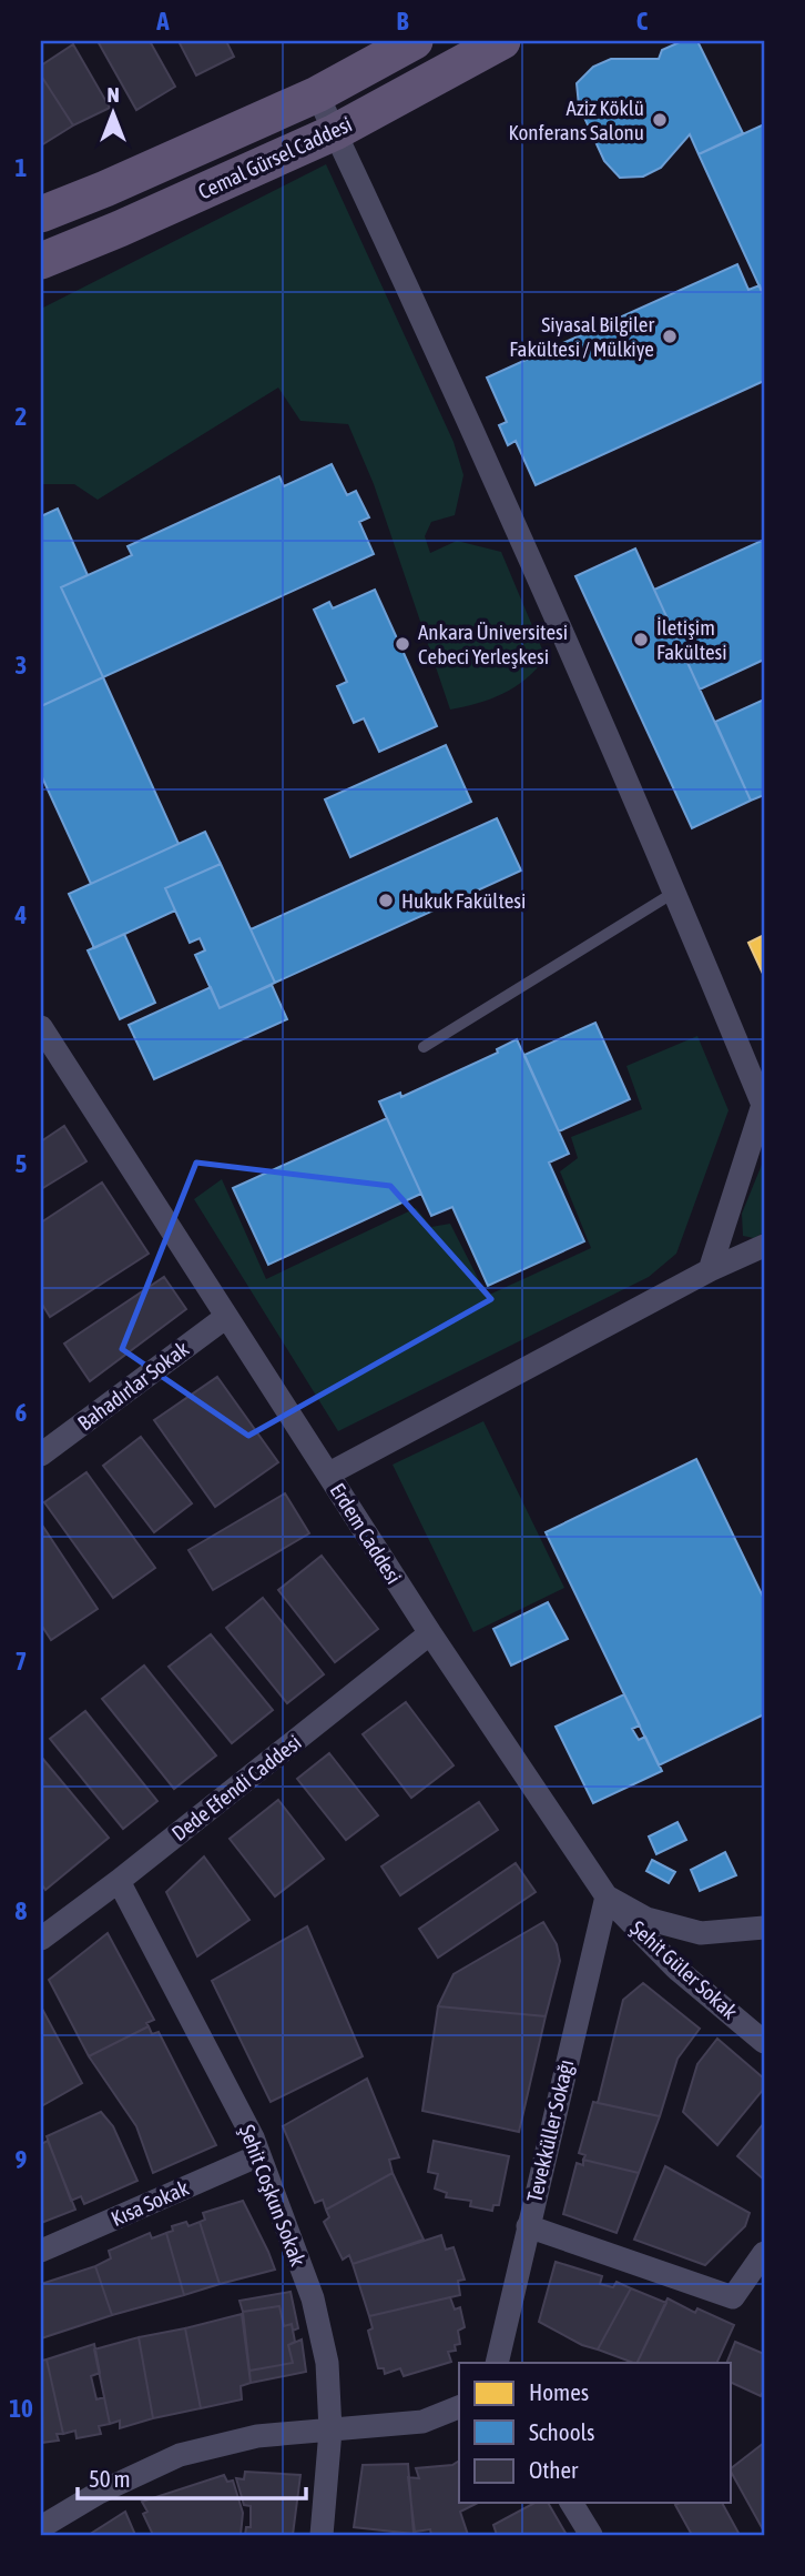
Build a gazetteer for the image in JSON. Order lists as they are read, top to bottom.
{
  "streets": {
    "main road": ["Cemal Gürsel Caddesi"],
    "street": [
      "Bahadırlar Sokak",
      "Erdem Caddesi",
      "Dede Efendi Caddesi",
      "Şehit Güler Sokak",
      "Tevekküller Sokağı",
      "Şehit Coşkun Sokak",
      "Kısa Sokak"
    ]
  },
  "crossings": [
    ["Bahadırlar Sokak", "Erdem Caddesi"],
    ["Erdem Caddesi", "Dede Efendi Caddesi"],
    ["Erdem Caddesi", "Şehit Güler Sokak"],
    ["Erdem Caddesi", "Tevekküller Sokağı"],
    ["Dede Efendi Caddesi", "Şehit Coşkun Sokak"],
    ["Şehit Güler Sokak", "Tevekküller Sokağı"],
    ["Şehit Coşkun Sokak", "Kısa Sokak"]
  ],
  "places": [
    "Aziz Köklü Konferans Salonu",
    "Siyasal Bilgiler Fakültesi / Mülkiye",
    "İletişim Fakültesi",
    "Ankara Üniversitesi Cebeci Yerleşkesi",
    "Hukuk Fakültesi"
  ],
  "legend": ["Homes", "Schools", "Other"],
  "scale_bar": "50 m",
  "north": "top",
  "grid": {
    "columns": ["A", "B", "C"],
    "rows": [
      "1",
      "2",
      "3",
      "4",
      "5",
      "6",
      "7",
      "8",
      "9",
      "10"
    ]
  }
}
